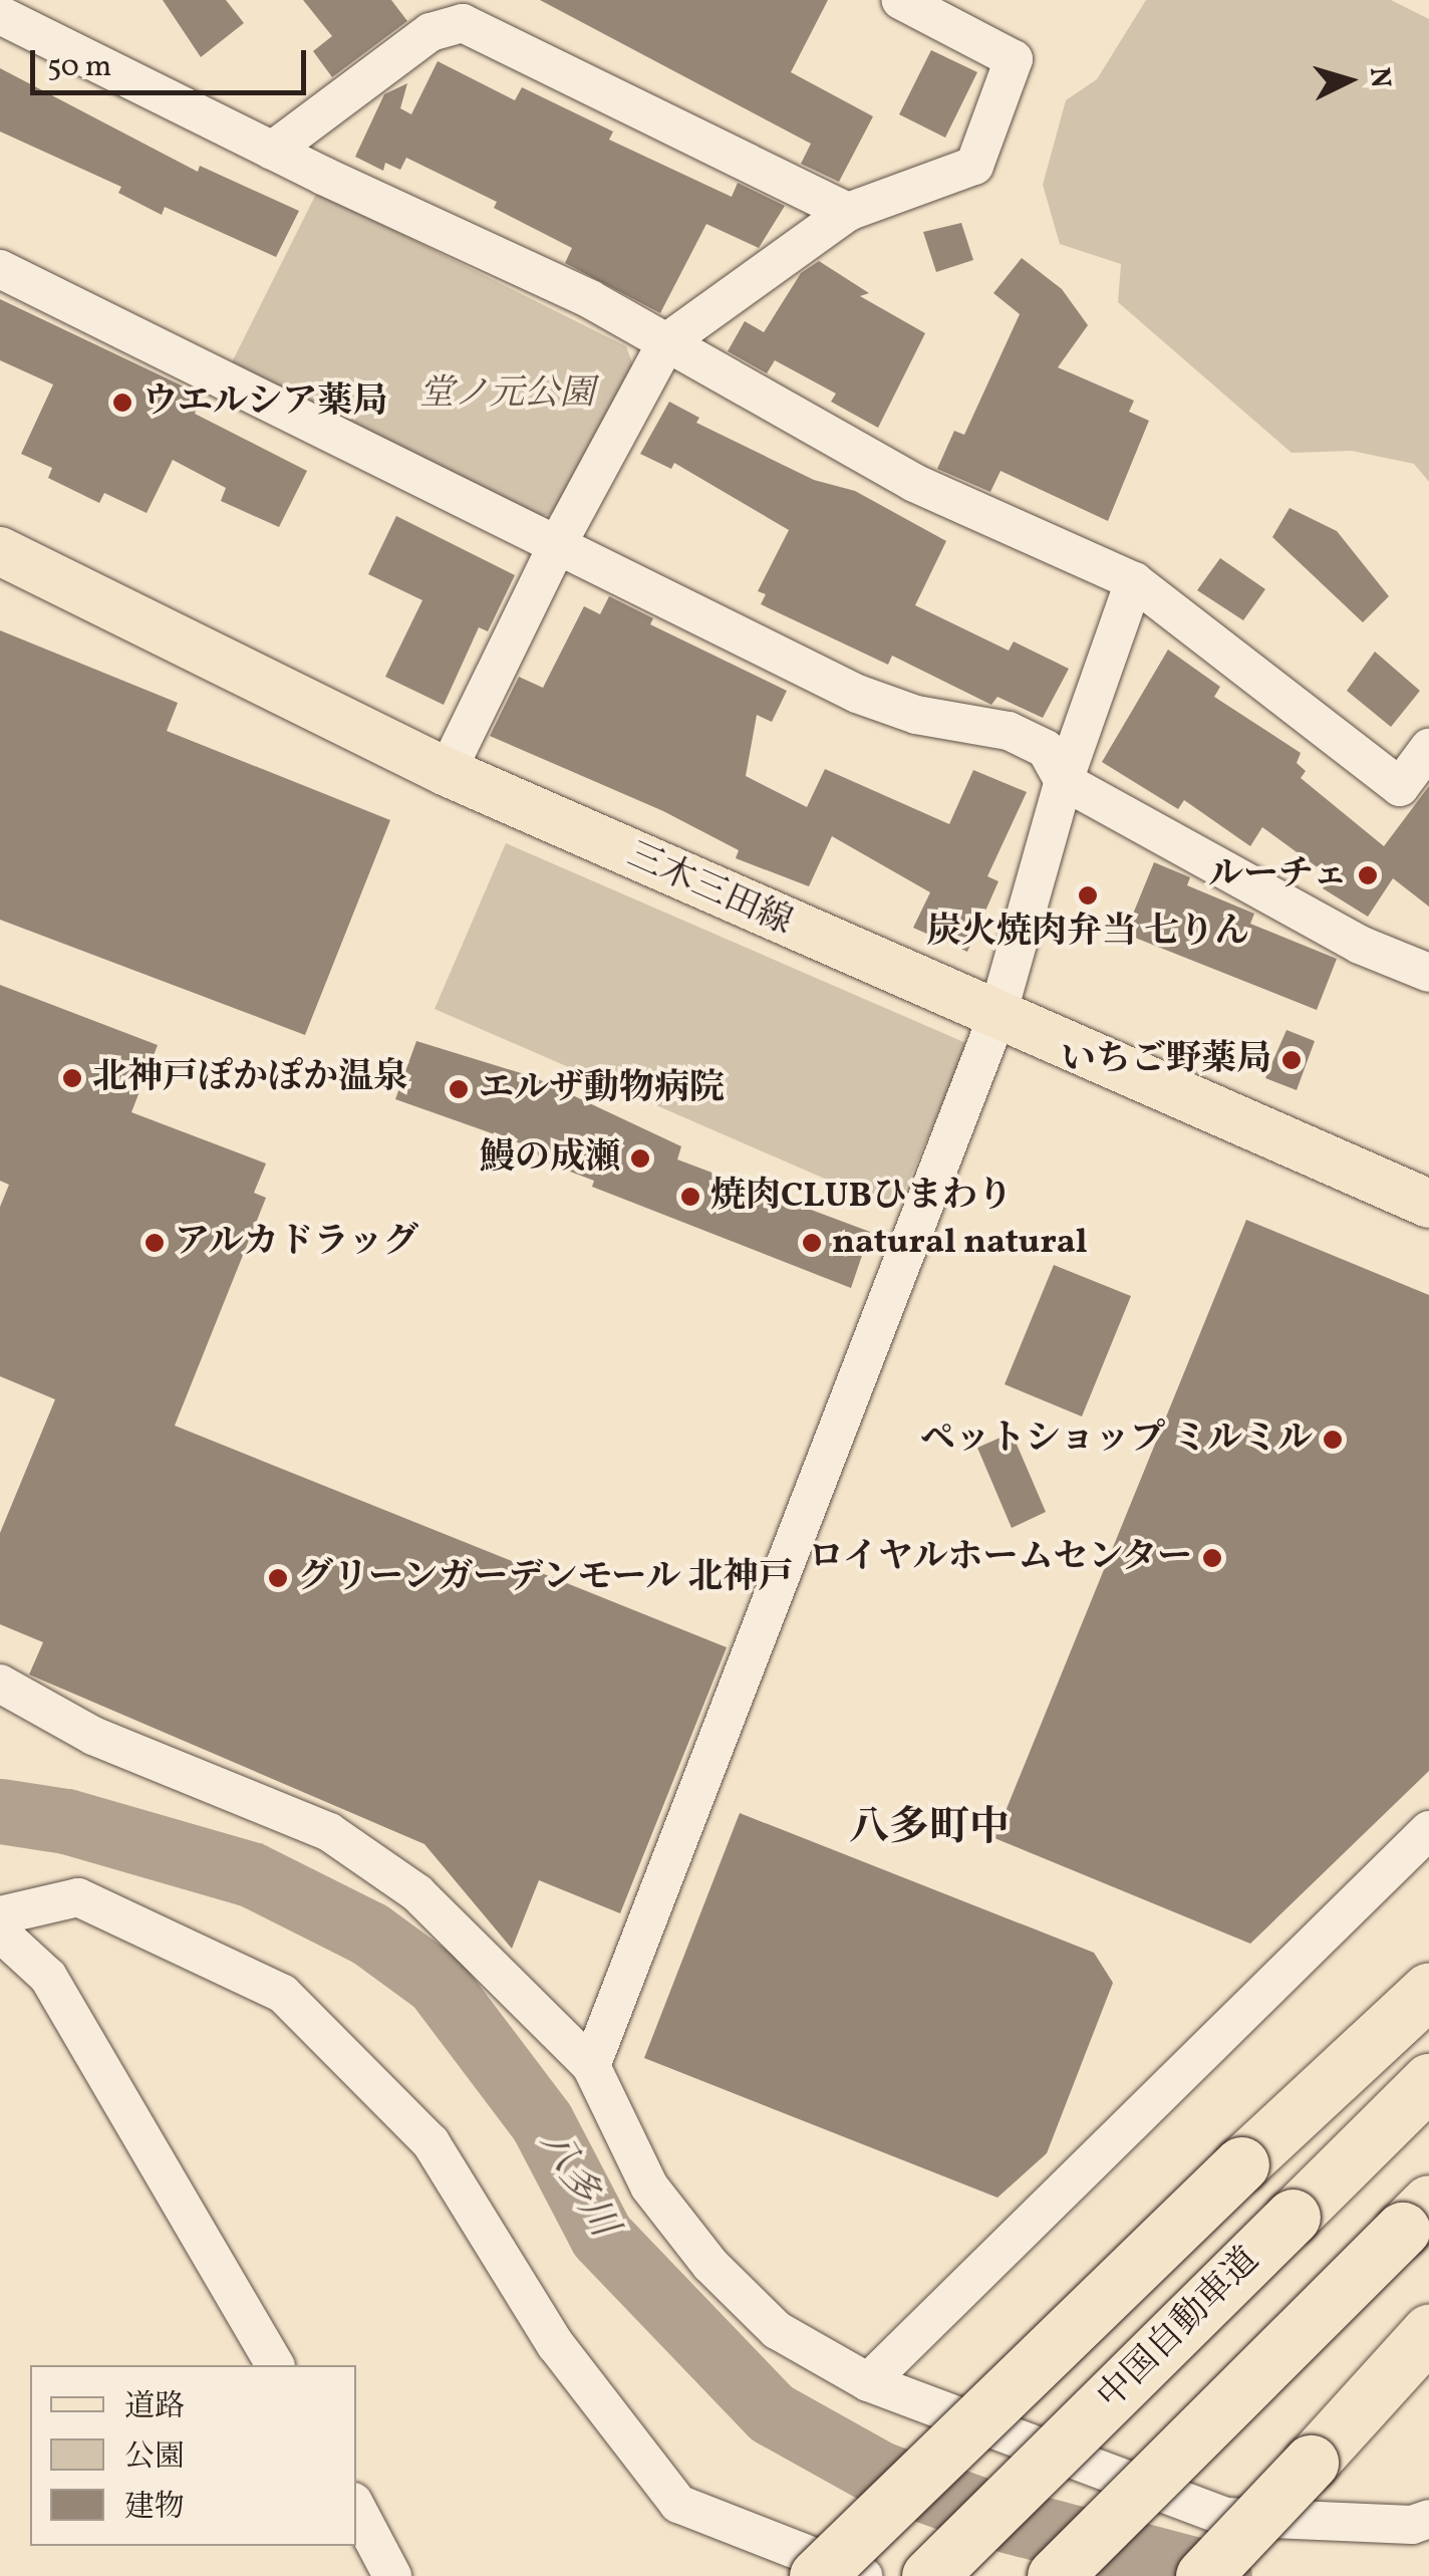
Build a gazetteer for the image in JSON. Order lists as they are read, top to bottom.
{
  "streets": {
    "highway": ["中国自動車道"],
    "main road": ["三木三田線"]
  },
  "districts": ["八多町中"],
  "water": ["八多川"],
  "parks": ["堂ノ元公園"],
  "places": [
    "ウエルシア薬局",
    "ルーチェ",
    "炭火焼肉弁当 七りん",
    "いちご野薬局",
    "北神戸ぽかぽか温泉",
    "エルザ動物病院",
    "鰻の成瀬",
    "焼肉CLUBひまわり",
    "アルカドラッグ",
    "natural natural",
    "ペットショップ ミルミル",
    "ロイヤルホームセンター",
    "グリーンガーデンモール 北神戸"
  ],
  "legend": ["道路", "公園", "建物"],
  "scale_bar": "50 m",
  "north": "right"
}
